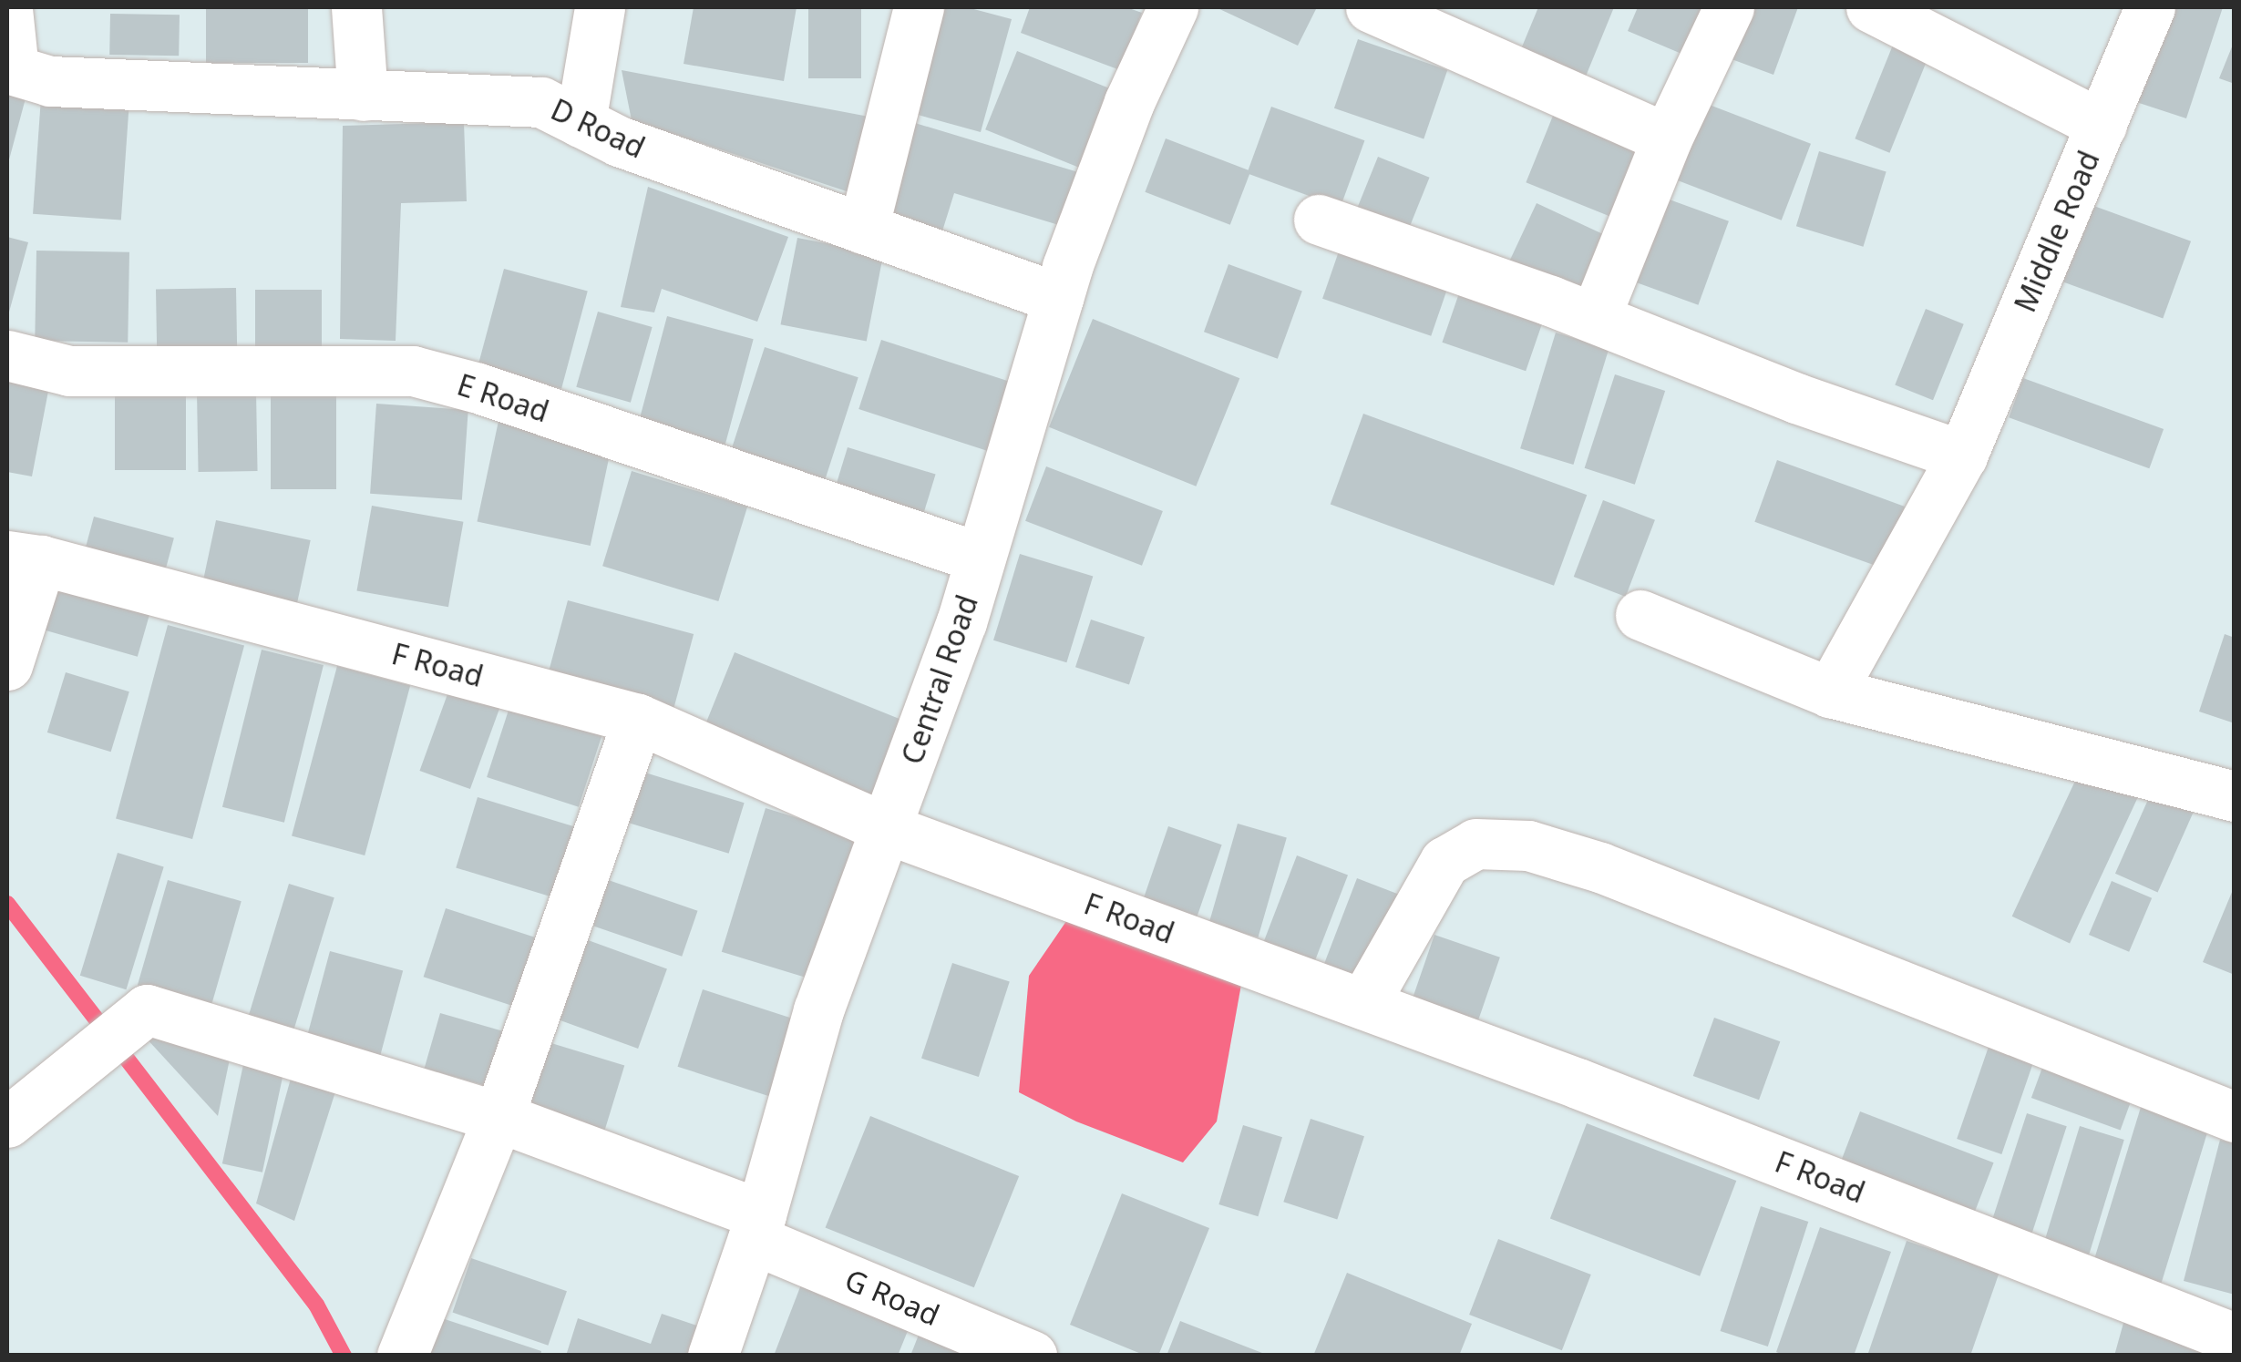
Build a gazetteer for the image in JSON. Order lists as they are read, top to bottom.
{
  "streets": {
    "street": [
      "D Road",
      "Middle Road",
      "E Road",
      "F Road",
      "Central Road",
      "G Road"
    ]
  },
  "crossings": [
    ["D Road", "Central Road"],
    ["E Road", "Central Road"],
    ["F Road", "Central Road"],
    ["Central Road", "G Road"]
  ]
}
